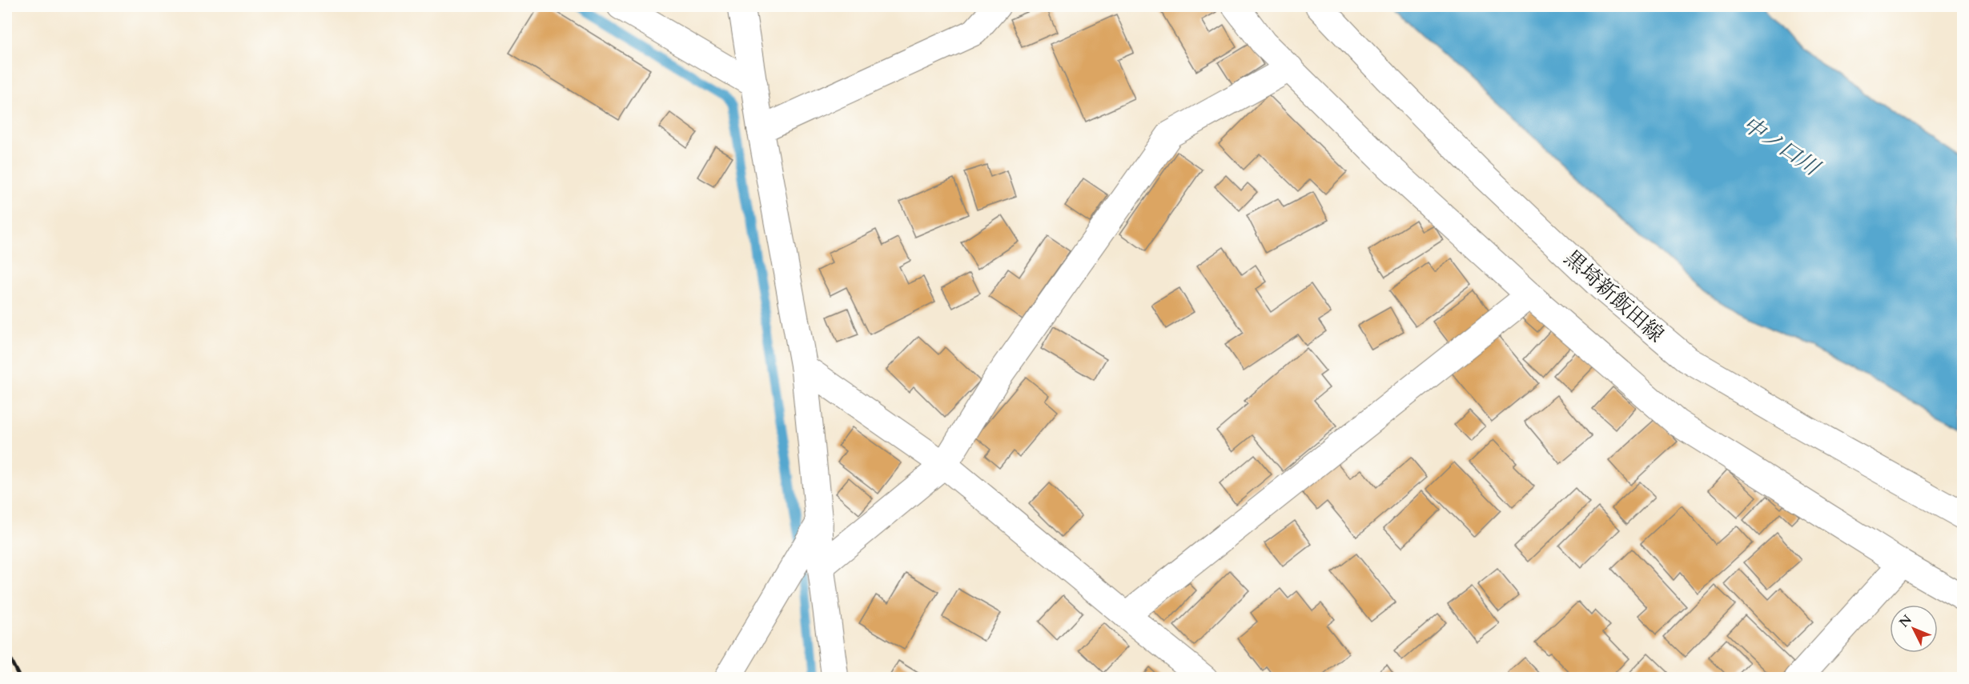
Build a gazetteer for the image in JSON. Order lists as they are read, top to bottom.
{
  "streets": {
    "street": ["黒埼新飯田線"]
  },
  "water": ["中ノ口川"],
  "north": "top left"
}
